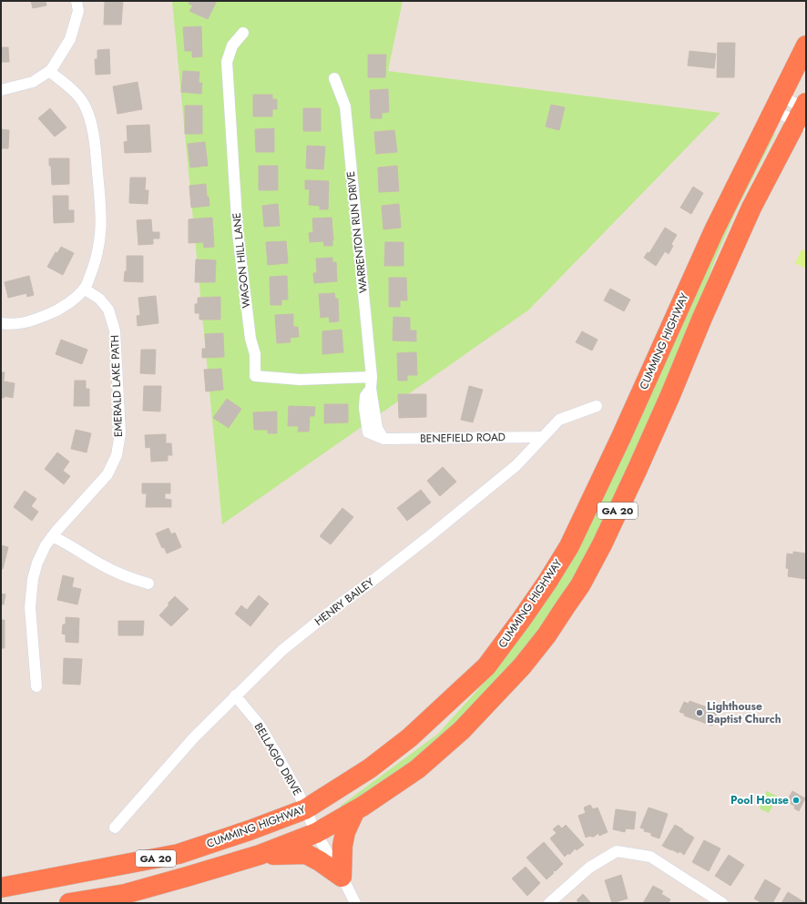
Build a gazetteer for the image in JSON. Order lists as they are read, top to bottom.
{
  "streets": {
    "highway": ["CUMMING HIGHWAY", "GA 20"],
    "street": [
      "WARRENTON RUN DRIVE",
      "WAGON HILL LANE",
      "EMERALD LAKE PATH",
      "BENEFIELD ROAD",
      "HENRY BAILEY",
      "BELLAGIO DRIVE"
    ]
  },
  "crossings": [
    ["WARRENTON RUN DRIVE", "WAGON HILL LANE"],
    ["WARRENTON RUN DRIVE", "BENEFIELD ROAD"],
    ["CUMMING HIGHWAY", "BELLAGIO DRIVE"],
    ["BENEFIELD ROAD", "HENRY BAILEY"],
    ["GA 20", "BELLAGIO DRIVE"],
    ["HENRY BAILEY", "BELLAGIO DRIVE"]
  ],
  "places": ["Lighthouse Baptist Church", "Pool House"]
}
